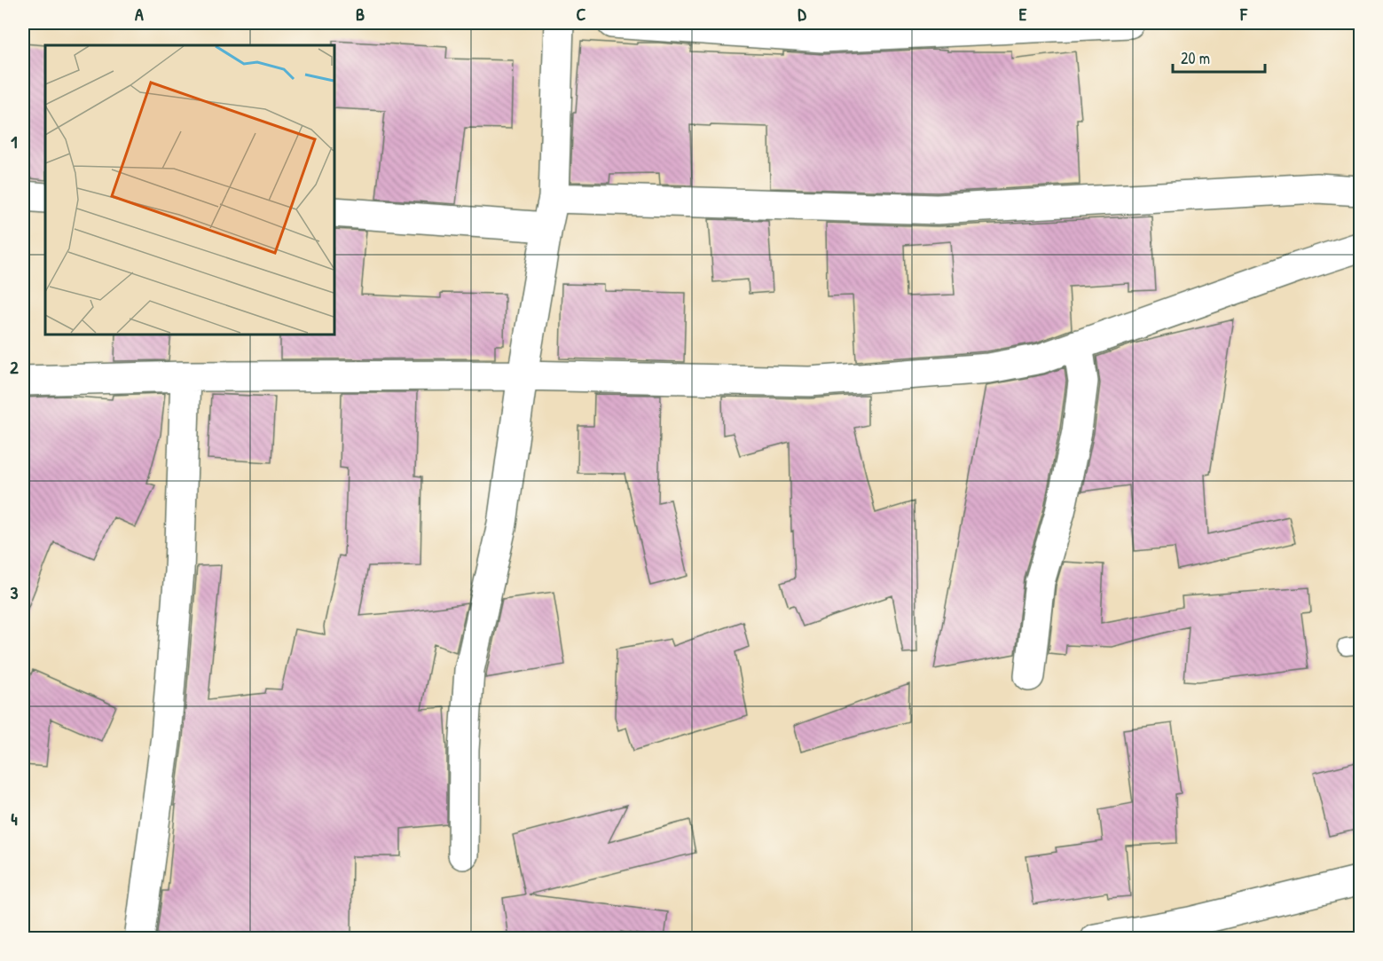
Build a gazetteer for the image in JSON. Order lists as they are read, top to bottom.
{
  "scale_bar": "20 m",
  "grid": {
    "columns": [
      "A",
      "B",
      "C",
      "D",
      "E",
      "F"
    ],
    "rows": [
      "1",
      "2",
      "3",
      "4"
    ]
  }
}
